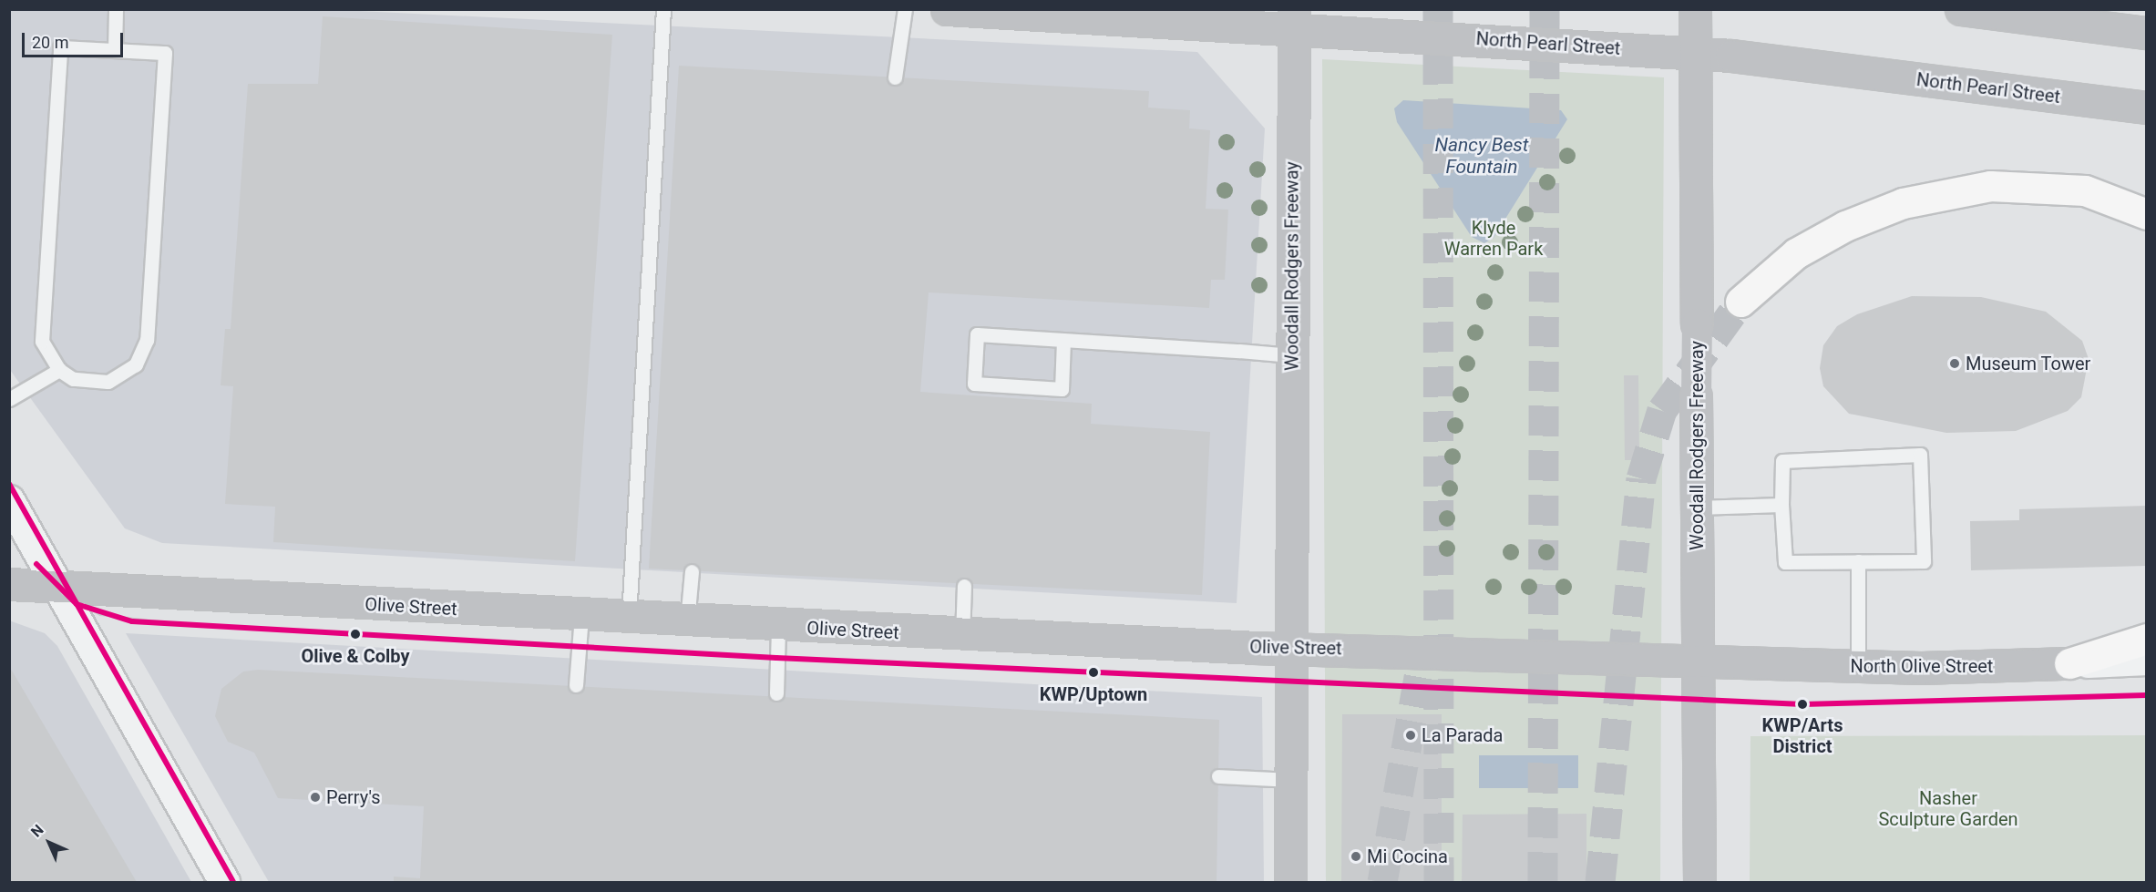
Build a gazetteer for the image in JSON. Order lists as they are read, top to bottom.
{
  "streets": {
    "main road": [
      "North Pearl Street",
      "Woodall Rodgers Freeway",
      "Olive Street",
      "North Olive Street"
    ]
  },
  "crossings": [
    ["North Pearl Street", "Woodall Rodgers Freeway"],
    ["Woodall Rodgers Freeway", "Olive Street"],
    ["Woodall Rodgers Freeway", "North Olive Street"],
    ["Olive Street", "North Olive Street"]
  ],
  "water": ["Nancy Best Fountain"],
  "parks": ["Klyde Warren Park", "Nasher Sculpture Garden"],
  "places": [
    "Museum Tower",
    "Olive & Colby",
    "KWP/Uptown",
    "KWP/Arts District",
    "La Parada",
    "Perry's",
    "Mi Cocina"
  ],
  "scale_bar": "20 m",
  "north": "top left"
}
